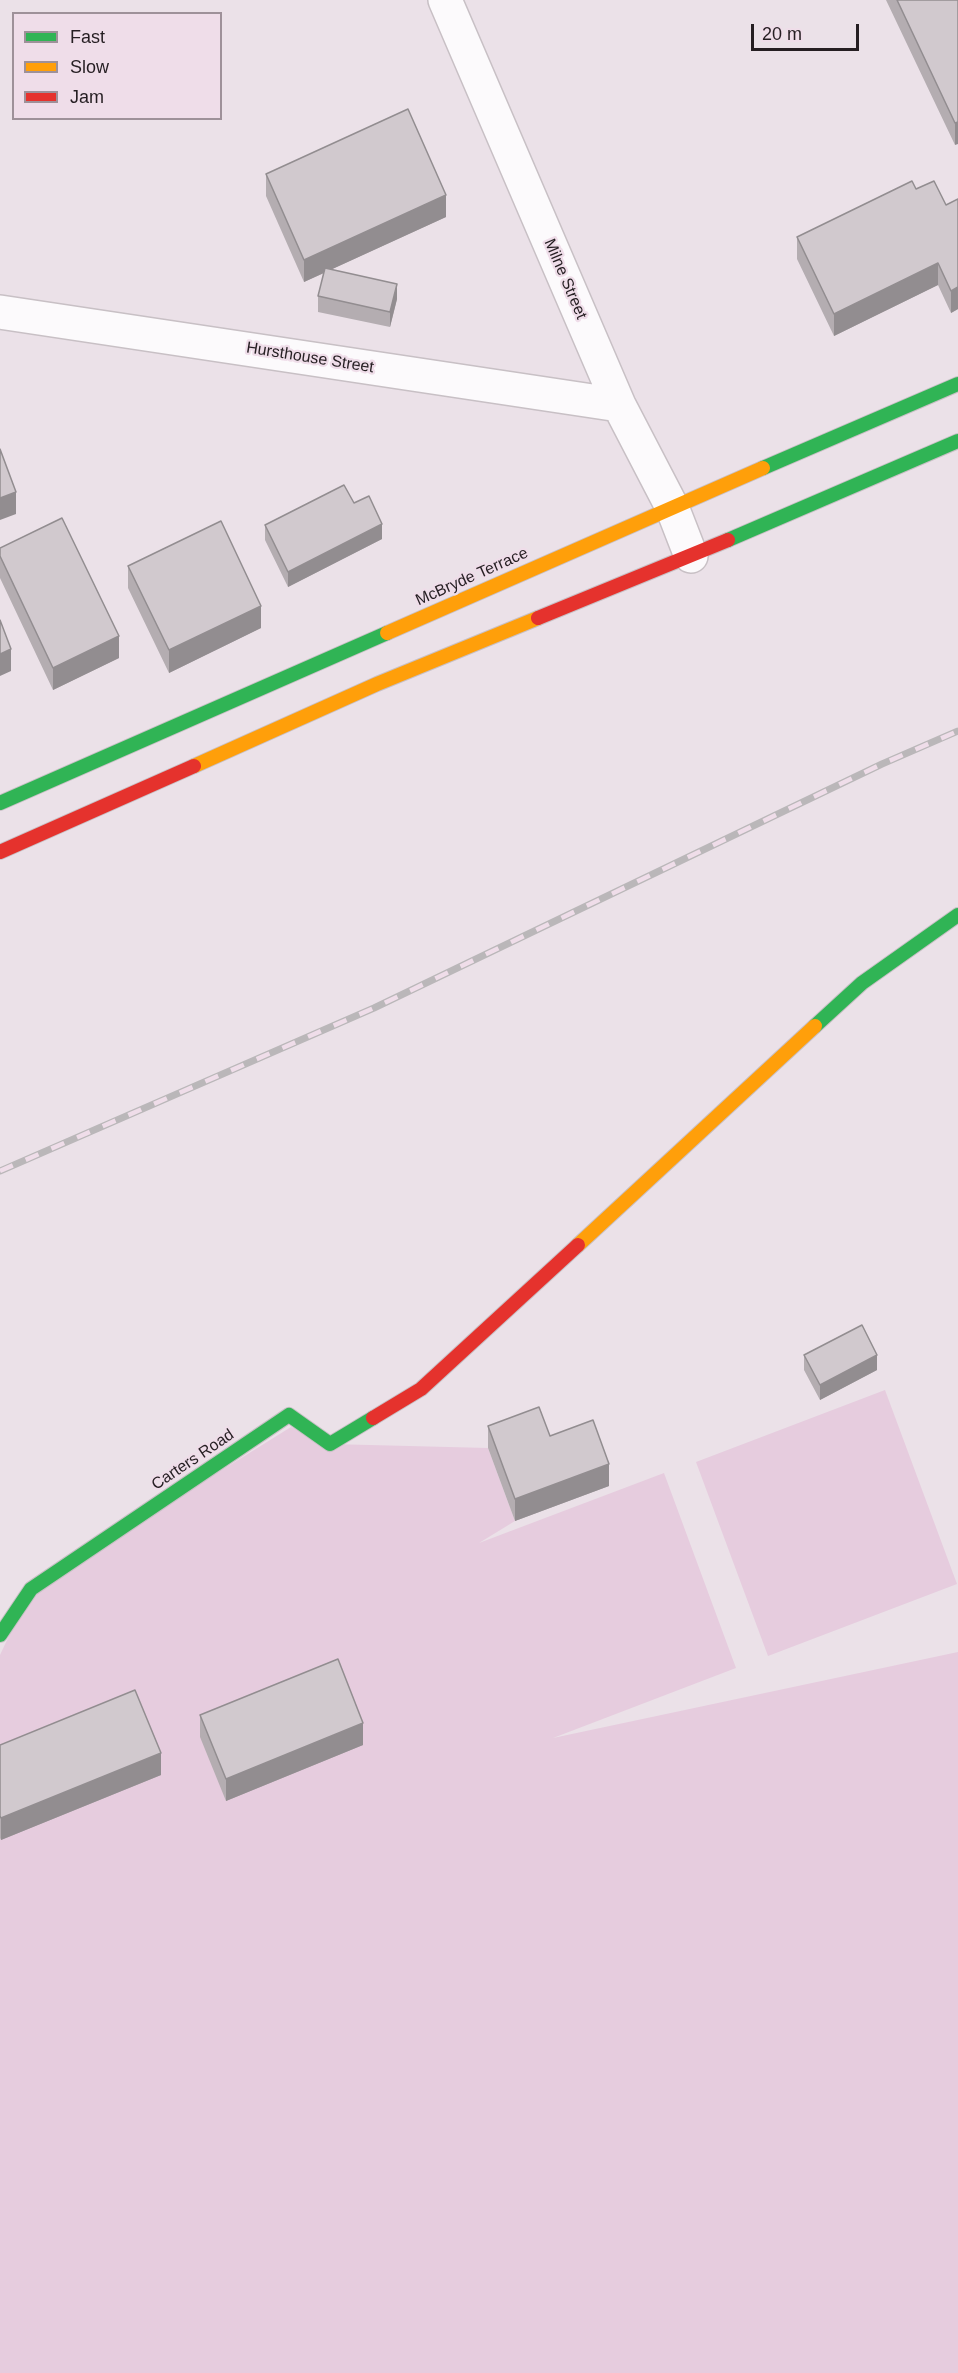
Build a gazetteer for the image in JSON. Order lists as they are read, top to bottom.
{
  "streets": {
    "main road": ["McBryde Terrace", "Carters Road"],
    "street": ["Milne Street", "Hursthouse Street"]
  },
  "crossings": [
    ["Milne Street", "Hursthouse Street"],
    ["Milne Street", "McBryde Terrace"]
  ],
  "legend": ["Fast", "Slow", "Jam"],
  "scale_bar": "20 m"
}
